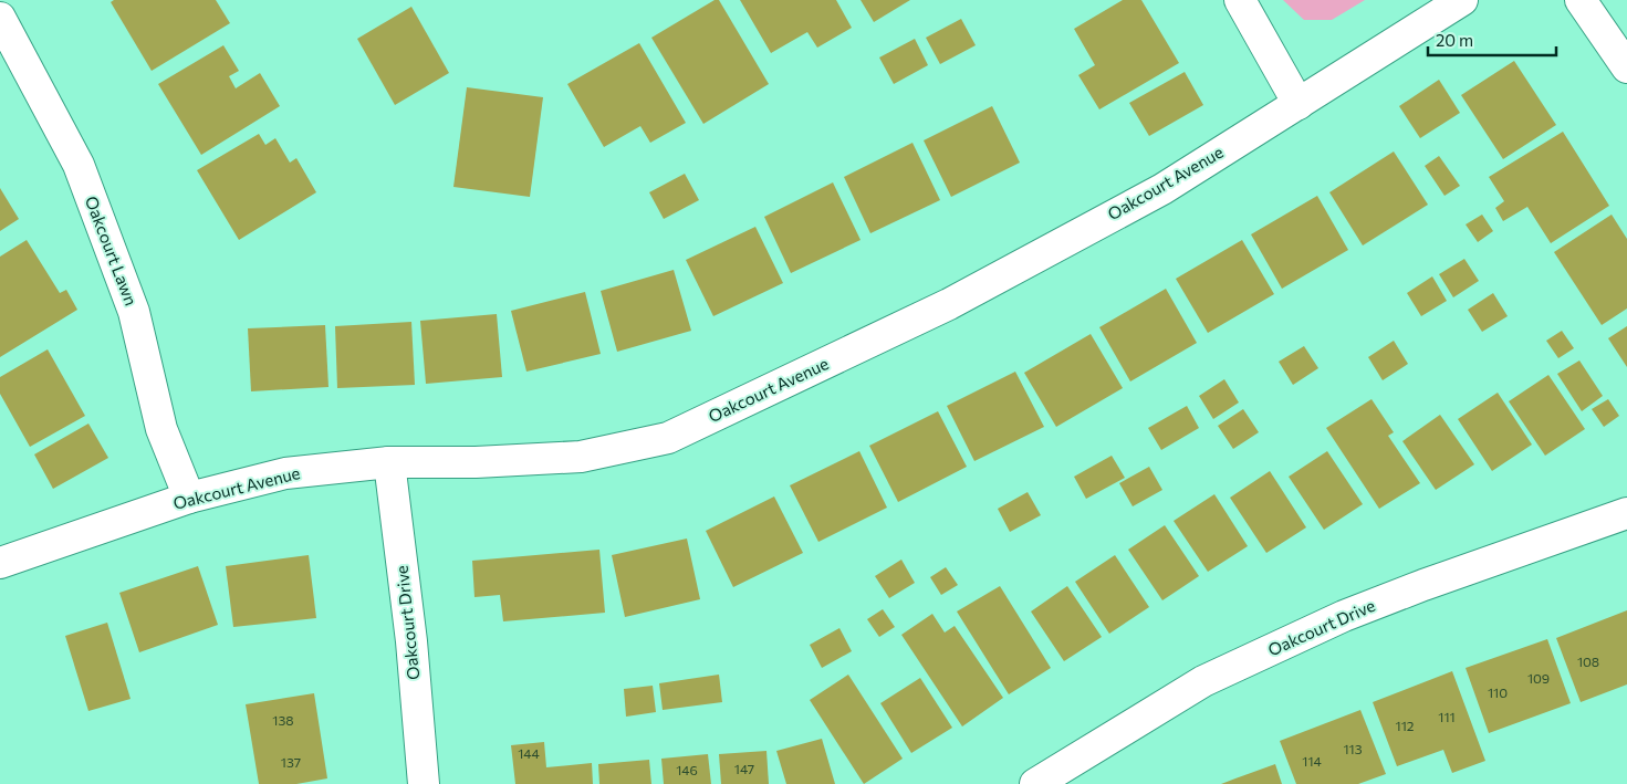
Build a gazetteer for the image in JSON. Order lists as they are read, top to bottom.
{
  "streets": {
    "street": ["Oakcourt Avenue", "Oakcourt Lawn", "Oakcourt Drive"]
  },
  "crossings": [
    ["Oakcourt Avenue", "Oakcourt Lawn"],
    ["Oakcourt Avenue", "Oakcourt Drive"]
  ],
  "house_numbers": [
    "108",
    "109",
    "110",
    "111",
    "138",
    "112",
    "113",
    "144",
    "114",
    "137",
    "147",
    "146"
  ],
  "scale_bar": "20 m"
}
